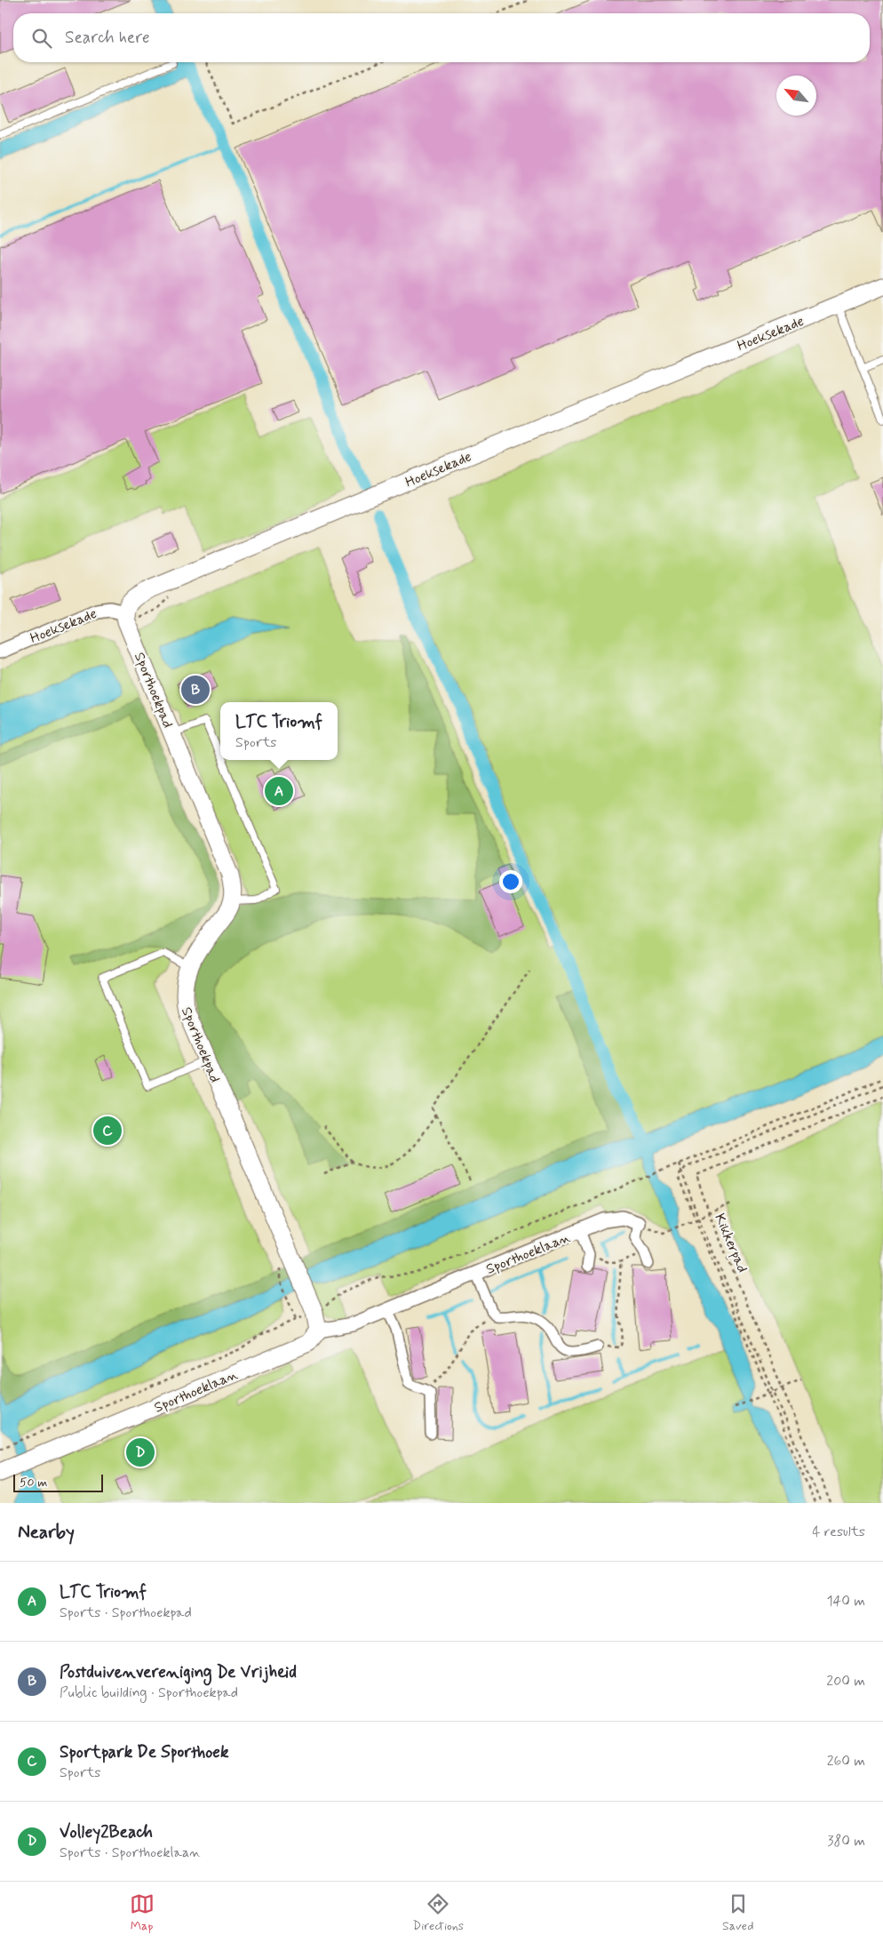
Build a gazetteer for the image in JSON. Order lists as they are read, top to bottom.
{
  "streets": {
    "street": ["Hoeksekade", "Sporthoekpad", "Sporthoeklaan"],
    "path": ["Kikkerpad"]
  },
  "crossings": [
    ["Hoeksekade", "Sporthoekpad"],
    ["Sporthoekpad", "Sporthoeklaan"],
    ["Kikkerpad", "Sporthoeklaan"]
  ],
  "scale_bar": "50 m",
  "north": "top left",
  "page": {
    "search": "Search here",
    "pins": [
      "B",
      "A",
      "C",
      "D"
    ],
    "popup": ["LTC Triomf", "Sports"],
    "scale": "50 m",
    "heading": ["Nearby", "4 results"],
    "list": [
      {
        "mark": "A",
        "name": "LTC Triomf",
        "note": "Sports · Sporthoekpad",
        "value": "140 m"
      },
      {
        "mark": "B",
        "name": "Postduivenvereniging De Vrijheid",
        "note": "Public building · Sporthoekpad",
        "value": "200 m"
      },
      {
        "mark": "C",
        "name": "Sportpark De Sporthoek",
        "note": "Sports",
        "value": "260 m"
      },
      {
        "mark": "D",
        "name": "Volley2Beach",
        "note": "Sports · Sporthoeklaan",
        "value": "380 m"
      }
    ],
    "nav": ["Map", "Directions", "Saved"]
  }
}
